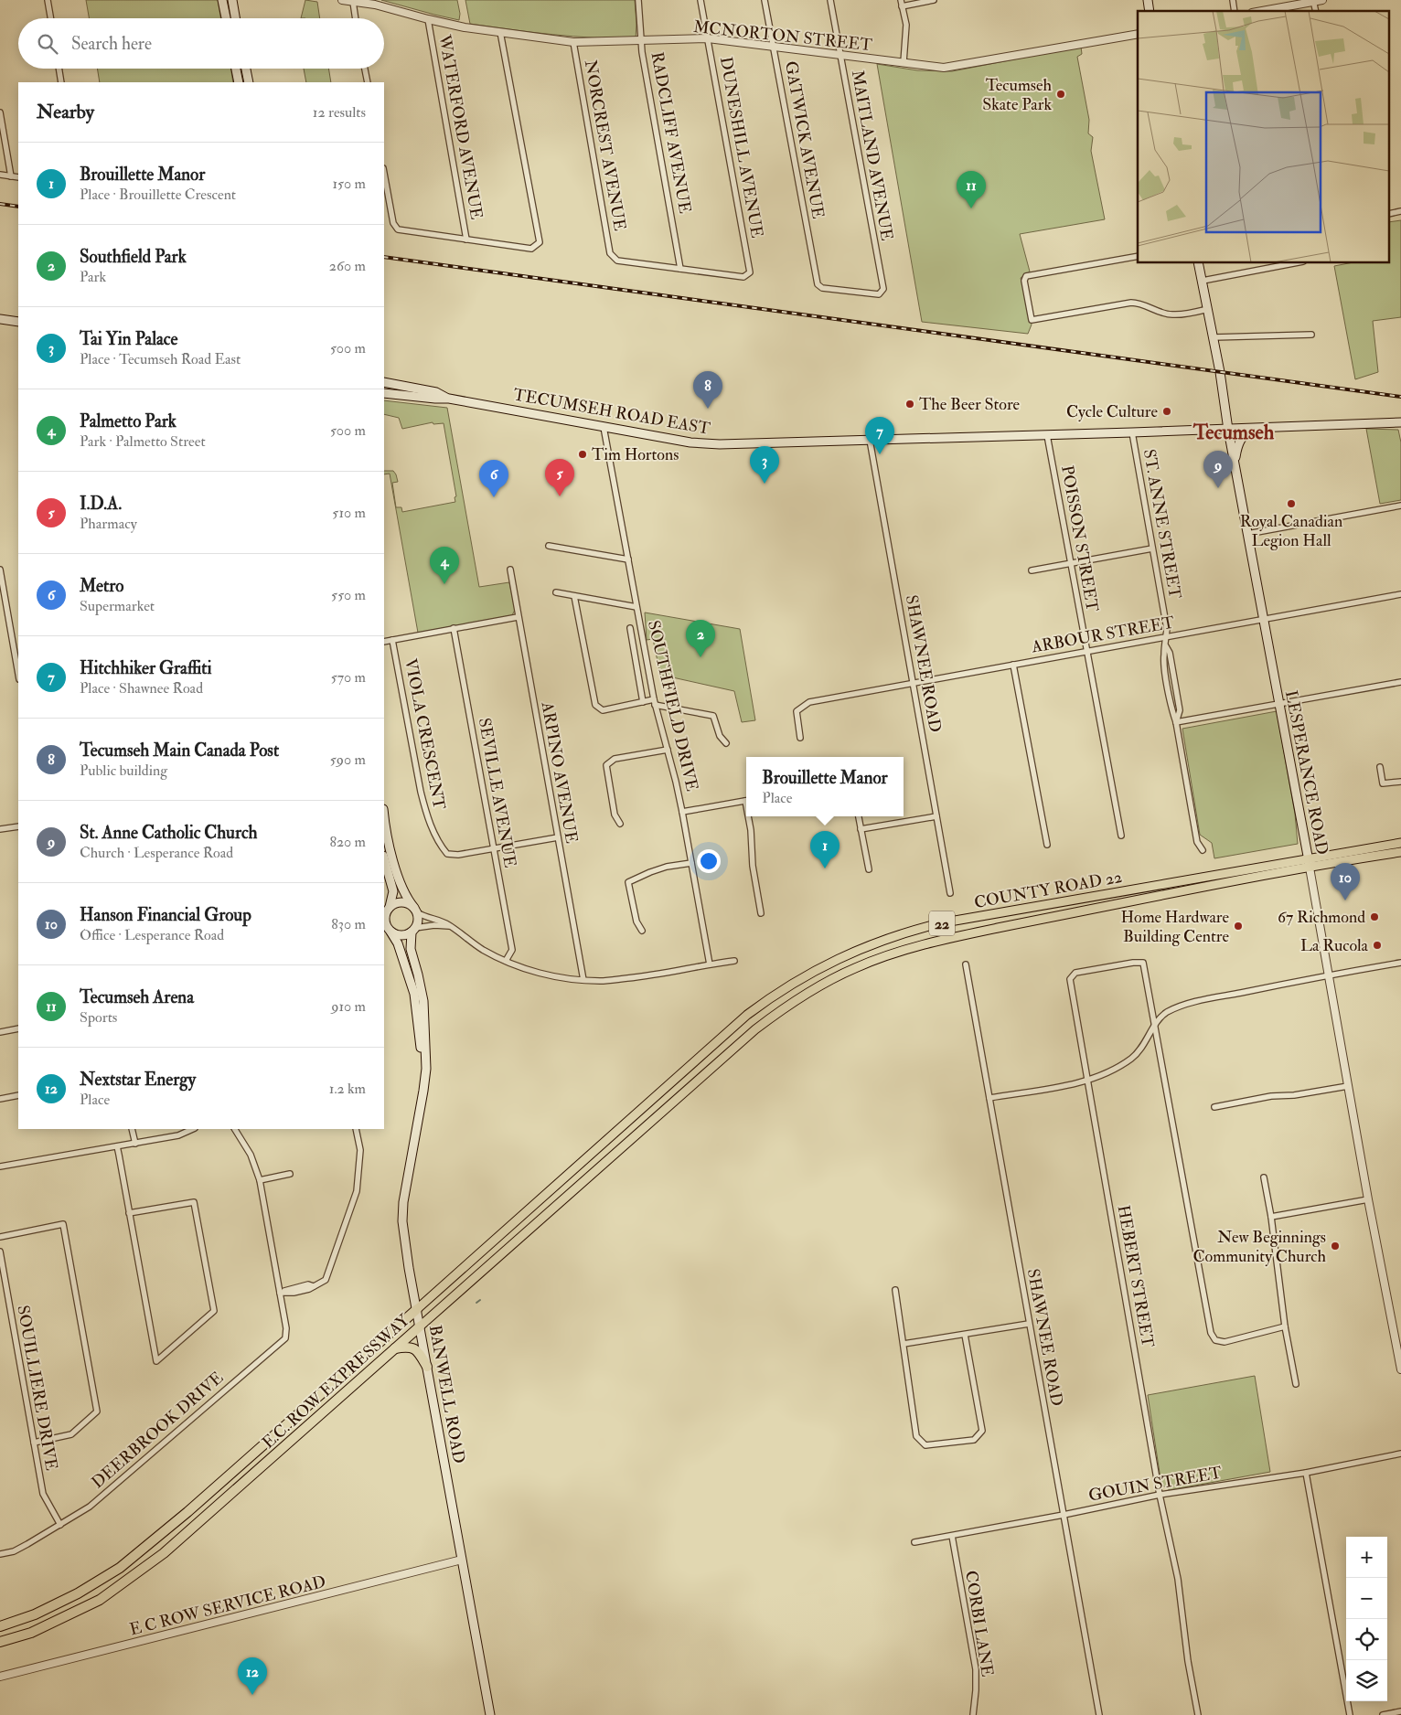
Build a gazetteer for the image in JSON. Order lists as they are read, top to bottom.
{
  "streets": {
    "highway": ["E.C. ROW EXPRESSWAY"],
    "main road": [
      "TECUMSEH ROAD EAST",
      "LESPERANCE ROAD",
      "COUNTY ROAD 22",
      "22",
      "BANWELL ROAD"
    ],
    "street": [
      "MCNORTON STREET",
      "WATERFORD AVENUE",
      "RADCLIFF AVENUE",
      "GATWICK AVENUE",
      "NORCREST AVENUE",
      "DUNESHILL AVENUE",
      "MAITLAND AVENUE",
      "ST. ANNE STREET",
      "POISSON STREET",
      "ARBOUR STREET",
      "SHAWNEE ROAD",
      "SOUTHFIELD DRIVE",
      "VIOLA CRESCENT",
      "ARPINO AVENUE",
      "SEVILLE AVENUE",
      "HEBERT STREET",
      "SOUILLIERE DRIVE",
      "DEERBROOK DRIVE",
      "GOUIN STREET",
      "E C ROW SERVICE ROAD",
      "CORBI LANE"
    ]
  },
  "crossings": [
    ["MCNORTON STREET", "WATERFORD AVENUE"],
    ["MCNORTON STREET", "RADCLIFF AVENUE"],
    ["MCNORTON STREET", "GATWICK AVENUE"],
    ["MCNORTON STREET", "NORCREST AVENUE"],
    ["MCNORTON STREET", "DUNESHILL AVENUE"],
    ["MCNORTON STREET", "MAITLAND AVENUE"],
    ["RADCLIFF AVENUE", "NORCREST AVENUE"],
    ["RADCLIFF AVENUE", "DUNESHILL AVENUE"],
    ["GATWICK AVENUE", "MAITLAND AVENUE"],
    ["NORCREST AVENUE", "DUNESHILL AVENUE"],
    ["TECUMSEH ROAD EAST", "ST. ANNE STREET"],
    ["TECUMSEH ROAD EAST", "POISSON STREET"],
    ["TECUMSEH ROAD EAST", "SHAWNEE ROAD"],
    ["TECUMSEH ROAD EAST", "SOUTHFIELD DRIVE"],
    ["TECUMSEH ROAD EAST", "LESPERANCE ROAD"],
    ["ST. ANNE STREET", "ARBOUR STREET"],
    ["POISSON STREET", "ARBOUR STREET"],
    ["ARBOUR STREET", "SHAWNEE ROAD"],
    ["ARBOUR STREET", "LESPERANCE ROAD"],
    ["SHAWNEE ROAD", "GOUIN STREET"],
    ["VIOLA CRESCENT", "ARPINO AVENUE"],
    ["VIOLA CRESCENT", "SEVILLE AVENUE"],
    ["LESPERANCE ROAD", "COUNTY ROAD 22"],
    ["COUNTY ROAD 22", "E.C. ROW EXPRESSWAY"],
    ["HEBERT STREET", "GOUIN STREET"],
    ["E.C. ROW EXPRESSWAY", "BANWELL ROAD"],
    ["SOUILLIERE DRIVE", "DEERBROOK DRIVE"],
    ["BANWELL ROAD", "E C ROW SERVICE ROAD"],
    ["GOUIN STREET", "CORBI LANE"]
  ],
  "districts": ["Tecumseh"],
  "places": [
    "Tecumseh Skate Park",
    "The Beer Store",
    "Cycle Culture",
    "Tim Hortons",
    "Royal Canadian Legion Hall",
    "67 Richmond",
    "Home Hardware Building Centre",
    "La Rucola",
    "New Beginnings Community Church"
  ],
  "page": {
    "search": "Search here",
    "heading": ["Nearby", "12 results"],
    "list": [
      {
        "mark": "1",
        "name": "Brouillette Manor",
        "note": "Place · Brouillette Crescent",
        "value": "150 m"
      },
      {
        "mark": "2",
        "name": "Southfield Park",
        "note": "Park",
        "value": "260 m"
      },
      {
        "mark": "3",
        "name": "Tai Yin Palace",
        "note": "Place · Tecumseh Road East",
        "value": "500 m"
      },
      {
        "mark": "4",
        "name": "Palmetto Park",
        "note": "Park · Palmetto Street",
        "value": "500 m"
      },
      {
        "mark": "5",
        "name": "I.D.A.",
        "note": "Pharmacy",
        "value": "510 m"
      },
      {
        "mark": "6",
        "name": "Metro",
        "note": "Supermarket",
        "value": "550 m"
      },
      {
        "mark": "7",
        "name": "Hitchhiker Graffiti",
        "note": "Place · Shawnee Road",
        "value": "570 m"
      },
      {
        "mark": "8",
        "name": "Tecumseh Main Canada Post",
        "note": "Public building",
        "value": "590 m"
      },
      {
        "mark": "9",
        "name": "St. Anne Catholic Church",
        "note": "Church · Lesperance Road",
        "value": "820 m"
      },
      {
        "mark": "10",
        "name": "Hanson Financial Group",
        "note": "Office · Lesperance Road",
        "value": "830 m"
      },
      {
        "mark": "11",
        "name": "Tecumseh Arena",
        "note": "Sports",
        "value": "910 m"
      },
      {
        "mark": "12",
        "name": "Nextstar Energy",
        "note": "Place",
        "value": "1.2 km"
      }
    ],
    "pins": [
      "11",
      "8",
      "7",
      "3",
      "9",
      "5",
      "6",
      "4",
      "2",
      "1",
      "10",
      "12"
    ],
    "popup": ["Brouillette Manor", "Place"],
    "map_buttons": ["+", "−"]
  }
}
